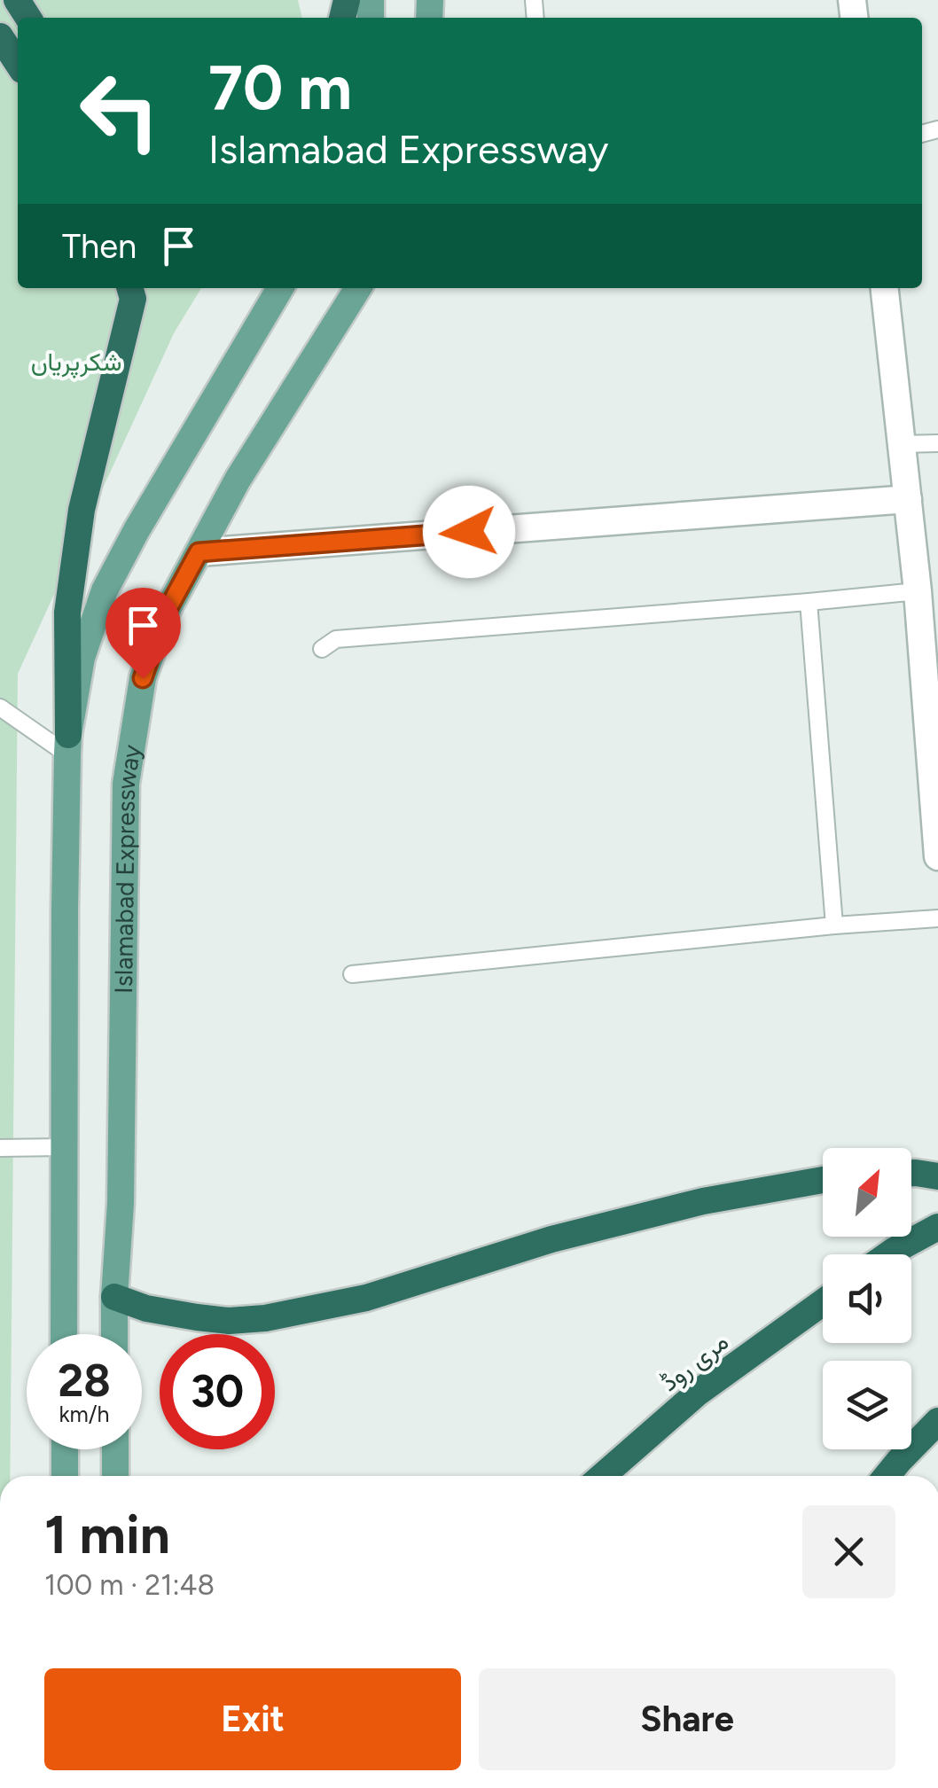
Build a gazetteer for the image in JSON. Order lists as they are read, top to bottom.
{
  "streets": {
    "highway": ["مری روڈ"],
    "main road": ["Islamabad Expressway"]
  },
  "parks": ["شکرپریاں"],
  "north": "top right",
  "page": {
    "turn": ["70 m", "Islamabad Expressway"],
    "then": "Then",
    "speed": "28 km/h",
    "limit": "30",
    "heading": ["1 min", "100 m · 21:48"],
    "buttons": ["Exit", "Share"]
  }
}
